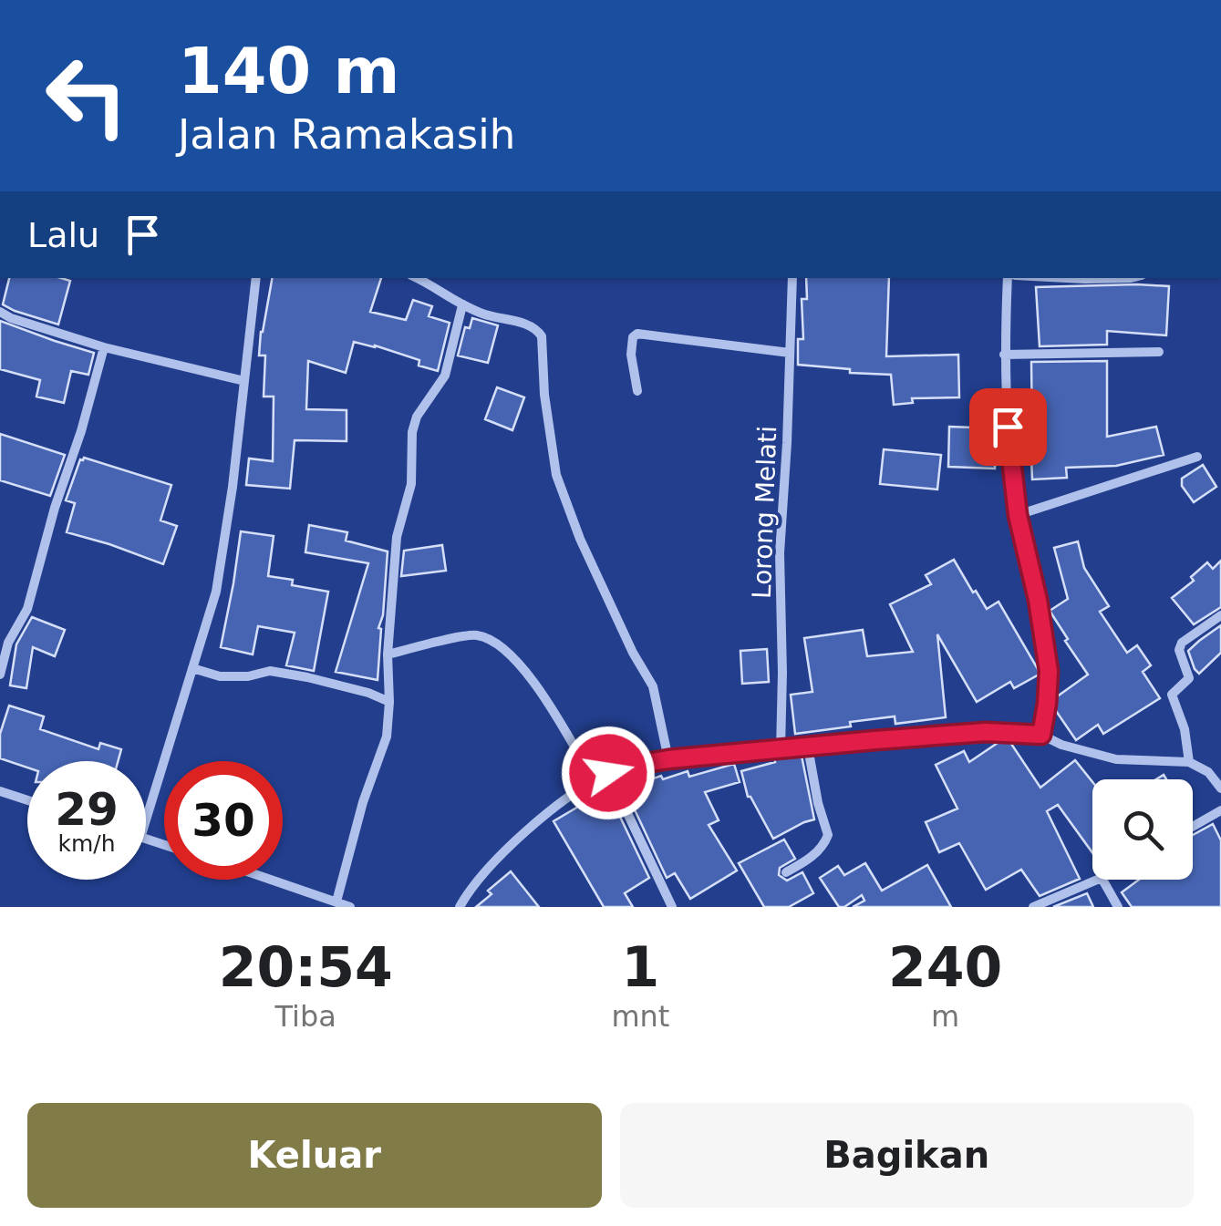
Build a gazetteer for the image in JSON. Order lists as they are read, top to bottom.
{
  "streets": {
    "street": ["Lorong Melati"]
  },
  "page": {
    "turn": ["140 m", "Jalan Ramakasih"],
    "then": "Lalu",
    "speed": "29 km/h",
    "limit": "30",
    "eta": [
      "20:54",
      "Tiba",
      "1",
      "mnt",
      "240",
      "m"
    ],
    "buttons": ["Keluar", "Bagikan"]
  }
}
